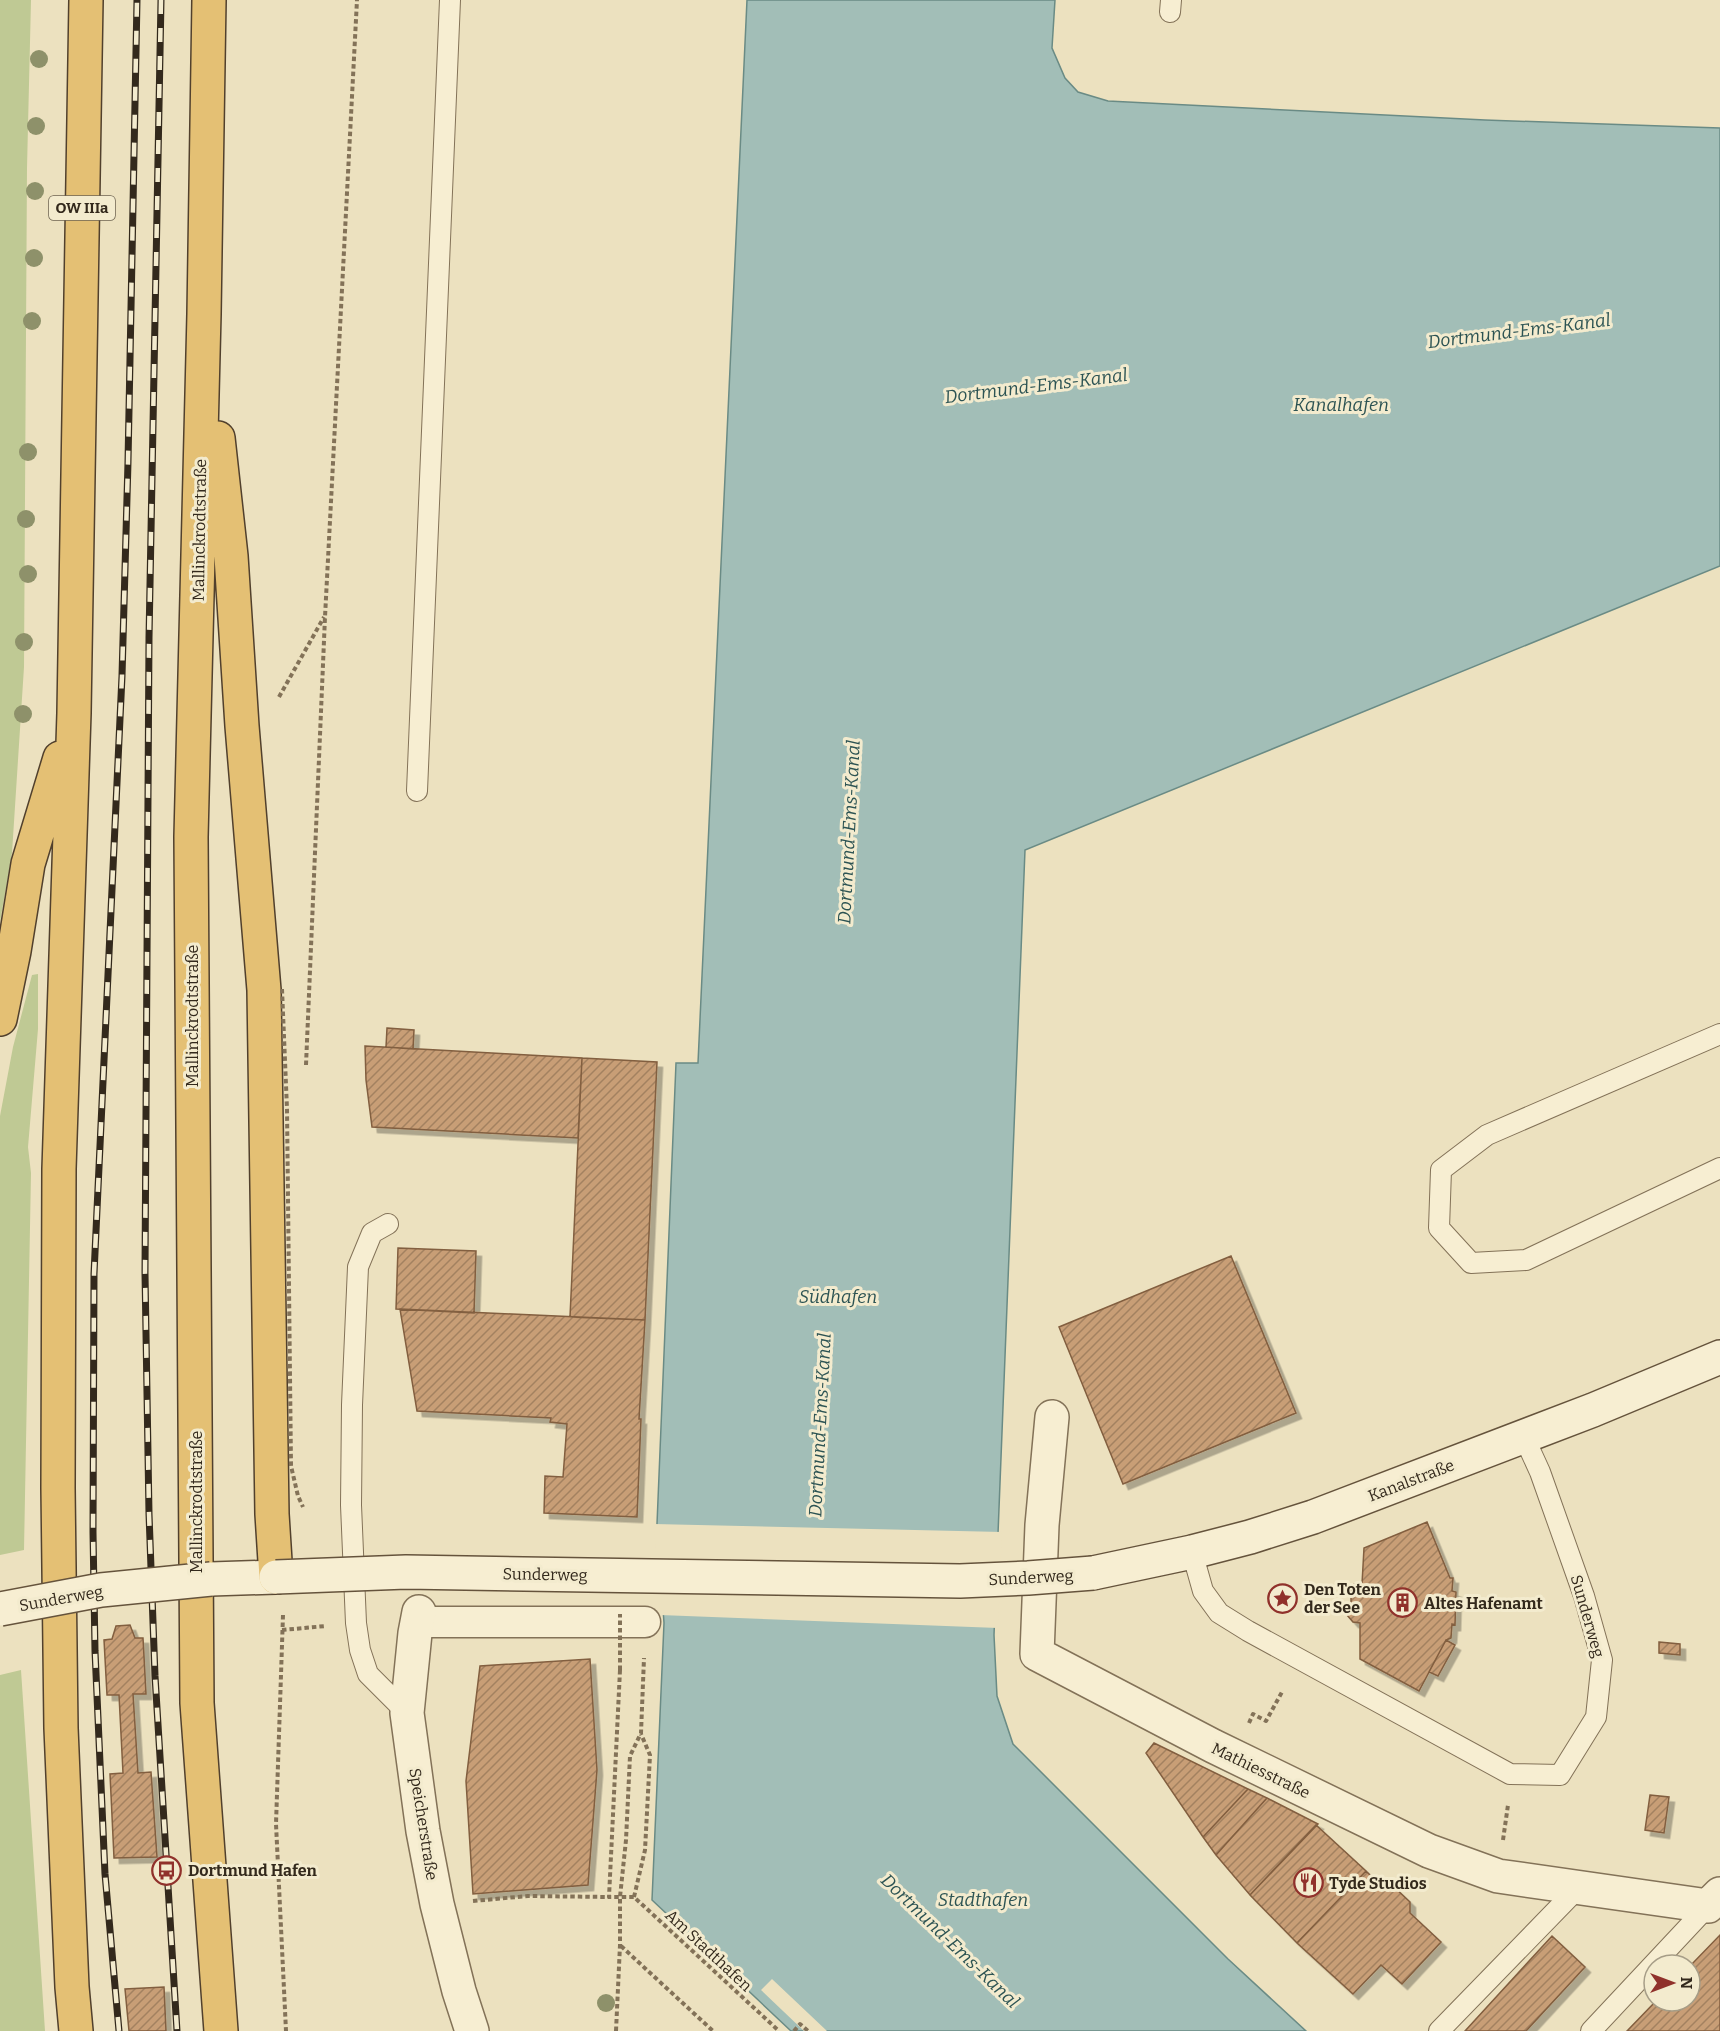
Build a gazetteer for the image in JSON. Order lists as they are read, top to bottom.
{
  "streets": {
    "highway": ["OW IIIa", "Mallinckrodtstraße"],
    "main road": [
      "Kanalstraße",
      "Sunderweg",
      "Mathiesstraße",
      "Speicherstraße"
    ],
    "path": ["Am Stadthafen"]
  },
  "crossings": [
    ["Kanalstraße", "Sunderweg"]
  ],
  "water": [
    "Dortmund-Ems-Kanal",
    "Kanalhafen",
    "Südhafen",
    "Stadthafen"
  ],
  "places": {
    "place": ["Den Toten der See"],
    "building": ["Altes Hafenamt"],
    "bus stop": ["Dortmund Hafen"],
    "restaurant": ["Tyde Studios"]
  },
  "north": "right"
}
